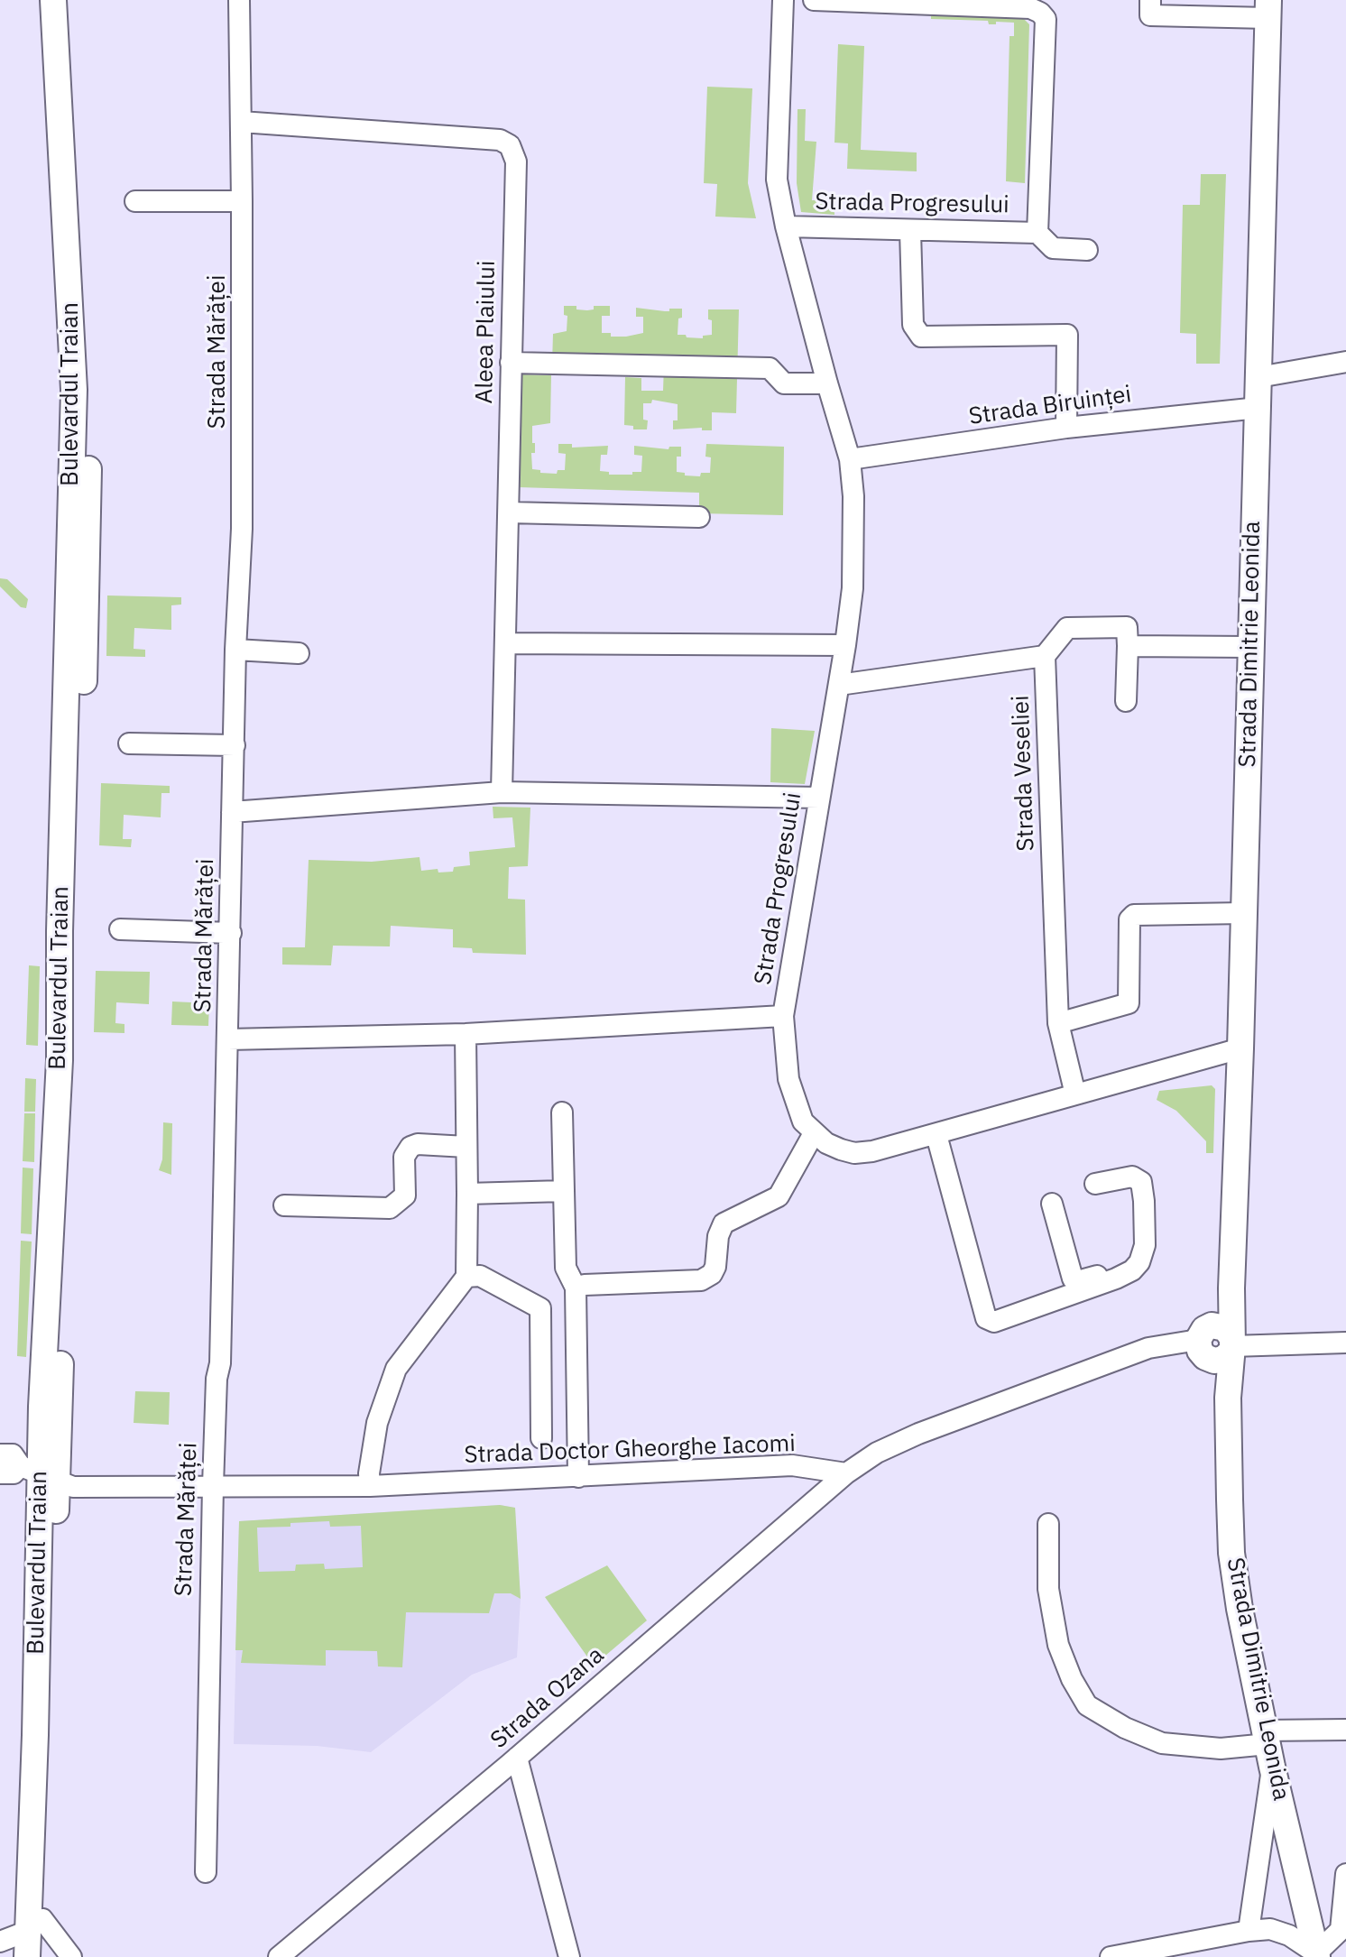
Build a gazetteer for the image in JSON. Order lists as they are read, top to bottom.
{
  "streets": {
    "main road": ["Bulevardul Traian", "Strada Dimitrie Leonida"],
    "street": [
      "Strada Progresului",
      "Aleea Plaiului",
      "Strada Mărăței",
      "Strada Biruinței",
      "Strada Veseliei",
      "Strada Doctor Gheorghe Iacomi",
      "Strada Ozana"
    ]
  },
  "crossings": [
    ["Strada Progresului", "Strada Mărăței"],
    ["Strada Progresului", "Strada Biruinței"],
    ["Strada Progresului", "Strada Veseliei"],
    ["Aleea Plaiului", "Strada Mărăței"],
    ["Strada Mărăței", "Strada Doctor Gheorghe Iacomi"],
    ["Bulevardul Traian", "Strada Doctor Gheorghe Iacomi"],
    ["Strada Biruinței", "Strada Dimitrie Leonida"],
    ["Strada Doctor Gheorghe Iacomi", "Strada Ozana"]
  ]
}
